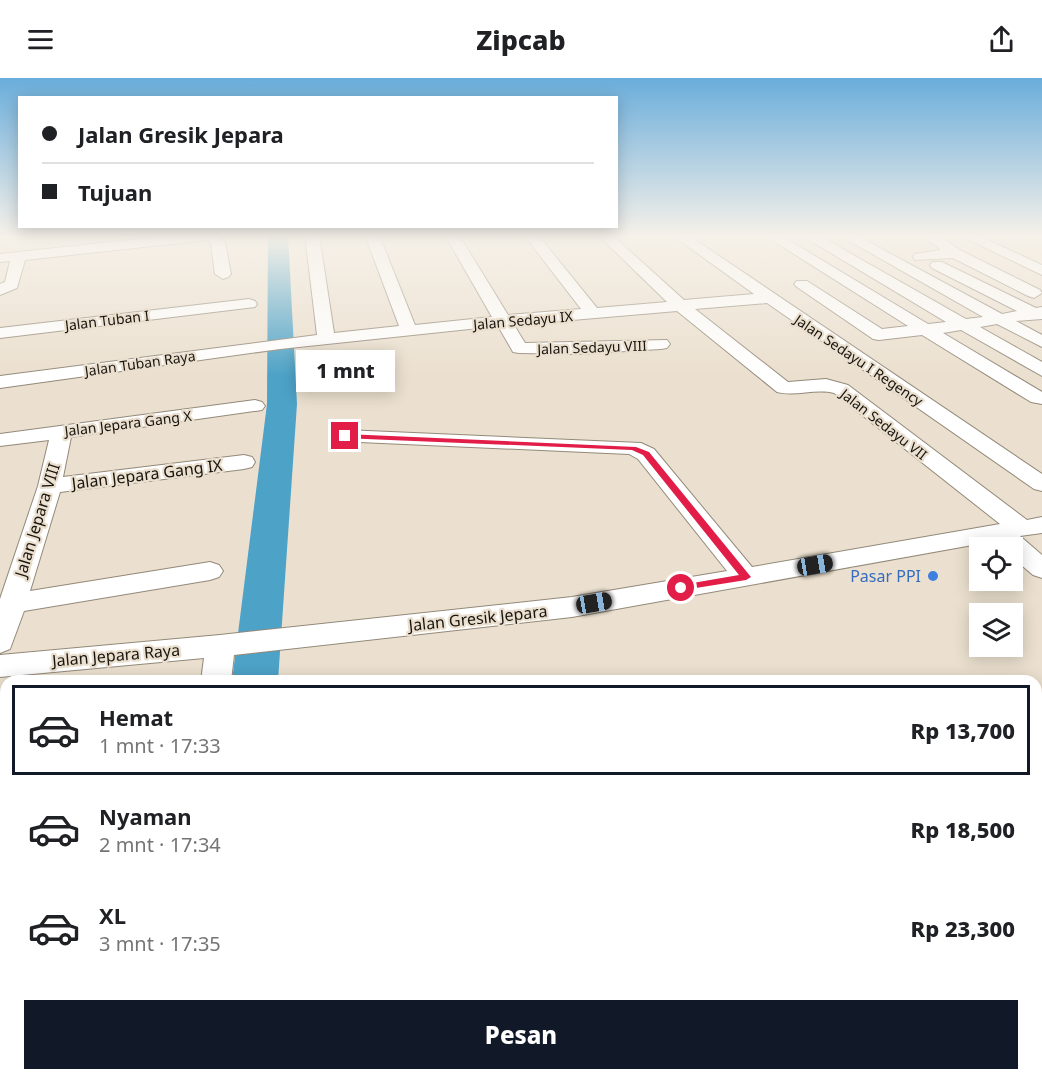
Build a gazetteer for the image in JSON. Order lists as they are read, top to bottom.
{
  "streets": {
    "street": [
      "Jalan Tuban I",
      "Jalan Sedayu IX",
      "Jalan Sedayu VIII",
      "Jalan Sedayu I Regency",
      "Jalan Tuban Raya",
      "Jalan Jepara Gang X",
      "Jalan Sedayu VII",
      "Jalan Jepara Gang IX",
      "Jalan Jepara VIII",
      "Jalan Gresik Jepara",
      "Jalan Jepara Raya"
    ]
  },
  "crossings": [
    ["Jalan Sedayu IX", "Jalan Sedayu VIII"],
    ["Jalan Sedayu IX", "Jalan Sedayu I Regency"],
    ["Jalan Sedayu IX", "Jalan Tuban Raya"],
    ["Jalan Sedayu IX", "Jalan Sedayu VII"],
    ["Jalan Jepara Gang X", "Jalan Jepara VIII"],
    ["Jalan Sedayu VII", "Jalan Gresik Jepara"],
    ["Jalan Jepara Gang IX", "Jalan Jepara VIII"],
    ["Jalan Gresik Jepara", "Jalan Jepara Raya"]
  ],
  "places": ["Pasar PPI"],
  "page": {
    "header": "Zipcab",
    "banner": ["Jalan Gresik Jepara", "Tujuan"],
    "bubble": "1 mnt",
    "list": [
      {
        "name": "Hemat",
        "note": "1 mnt · 17:33",
        "value": "Rp 13,700"
      },
      {
        "name": "Nyaman",
        "note": "2 mnt · 17:34",
        "value": "Rp 18,500"
      },
      {
        "name": "XL",
        "note": "3 mnt · 17:35",
        "value": "Rp 23,300"
      }
    ],
    "buttons": "Pesan"
  }
}
